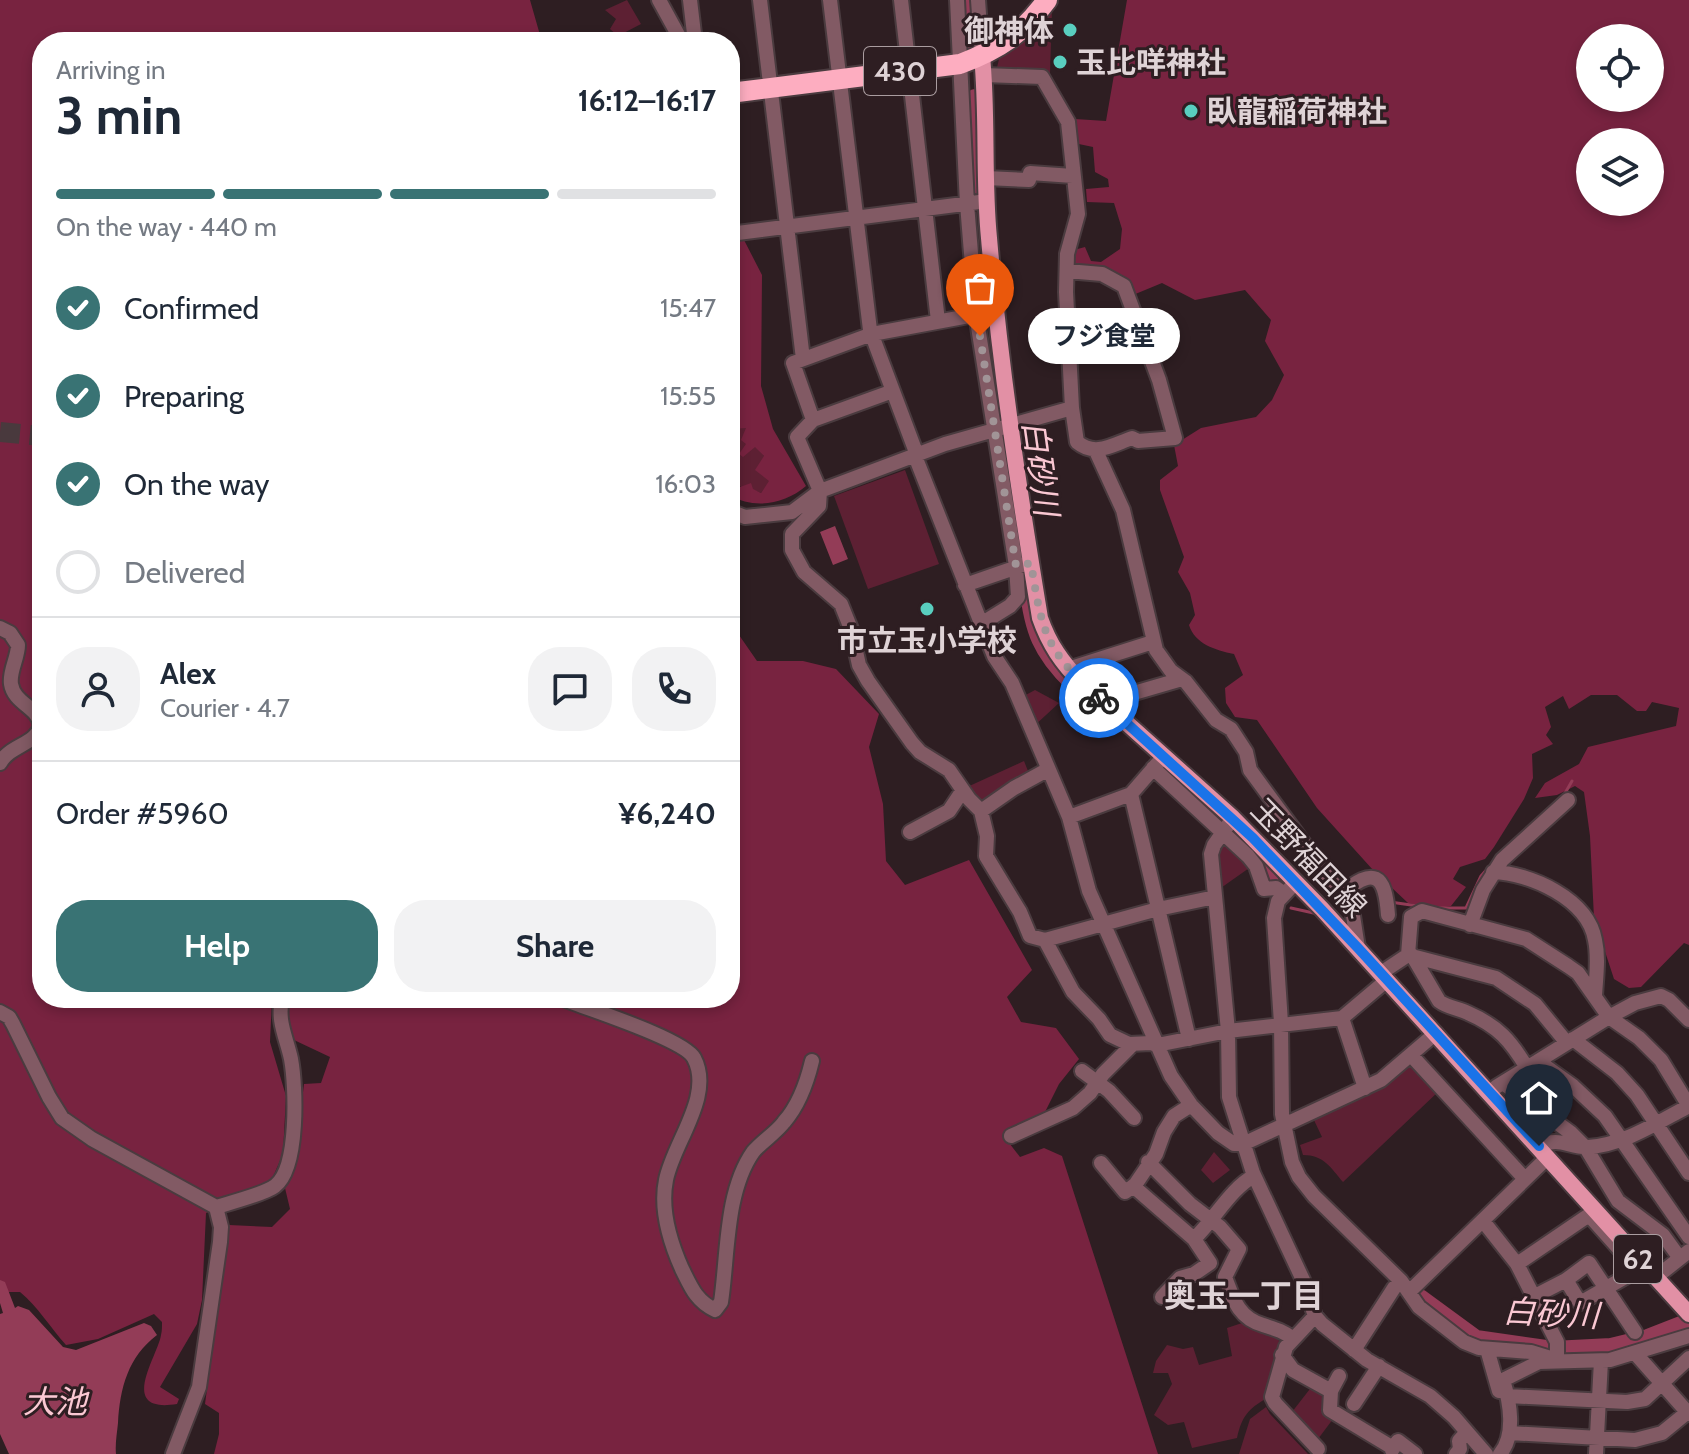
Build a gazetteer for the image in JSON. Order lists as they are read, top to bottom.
{
  "streets": {
    "highway": ["430"],
    "main road": ["玉野福田線", "62"]
  },
  "crossings": [
    ["430", "玉野福田線"]
  ],
  "districts": ["奥玉一丁目"],
  "water": ["白砂川", "大池"],
  "places": [
    "御神体",
    "玉比咩神社",
    "臥龍稲荷神社",
    "フジ食堂",
    "市立玉小学校"
  ],
  "page": {
    "heading": ["3 min", "Arriving in", "16:12–16:17"],
    "panel": [
      "Alex",
      "Courier · 4.7",
      "Order #5960",
      "¥6,240"
    ],
    "bar": "On the way · 440 m",
    "list": [
      ["Confirmed", "15:47"],
      ["Preparing", "15:55"],
      ["On the way", "16:03"],
      "Delivered"
    ],
    "bubble": "フジ食堂",
    "buttons": ["Help", "Share"]
  }
}
